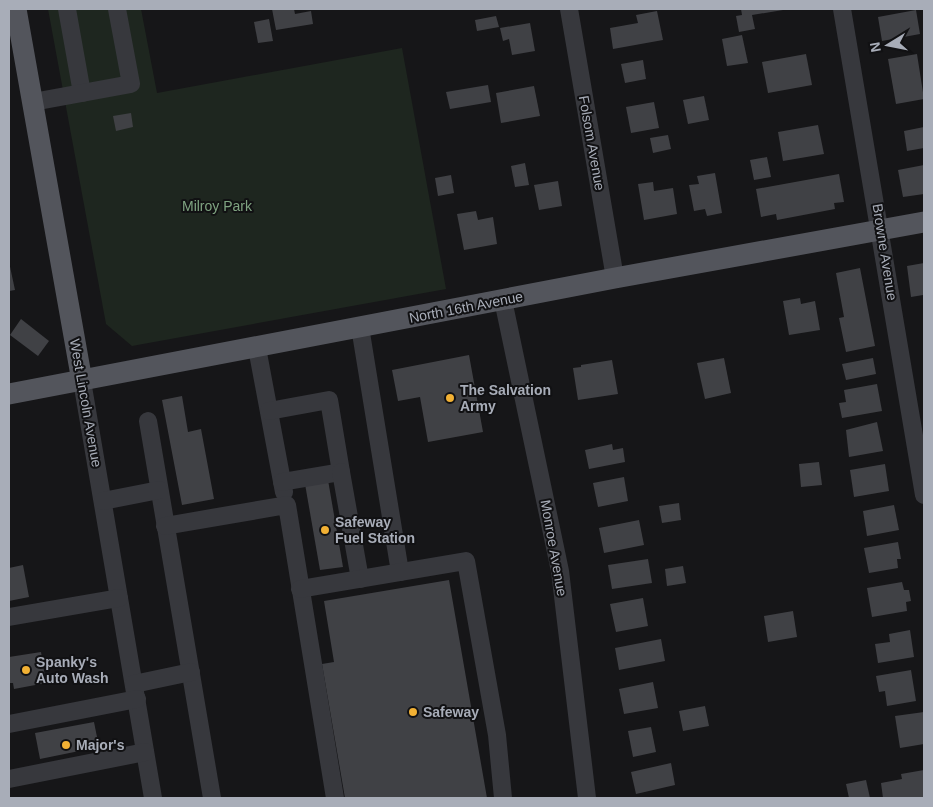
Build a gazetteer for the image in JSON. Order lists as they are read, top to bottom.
{
  "streets": {
    "main road": ["North 16th Avenue", "West Lincoln Avenue"],
    "street": ["Folsom Avenue", "Browne Avenue", "Monroe Avenue"]
  },
  "crossings": [
    ["Folsom Avenue", "North 16th Avenue"],
    ["Browne Avenue", "North 16th Avenue"],
    ["North 16th Avenue", "West Lincoln Avenue"],
    ["North 16th Avenue", "Monroe Avenue"]
  ],
  "parks": ["Milroy Park"],
  "places": [
    "The Salvation Army",
    "Safeway Fuel Station",
    "Spanky's Auto Wash",
    "Safeway",
    "Major's"
  ],
  "north": "left"
}
